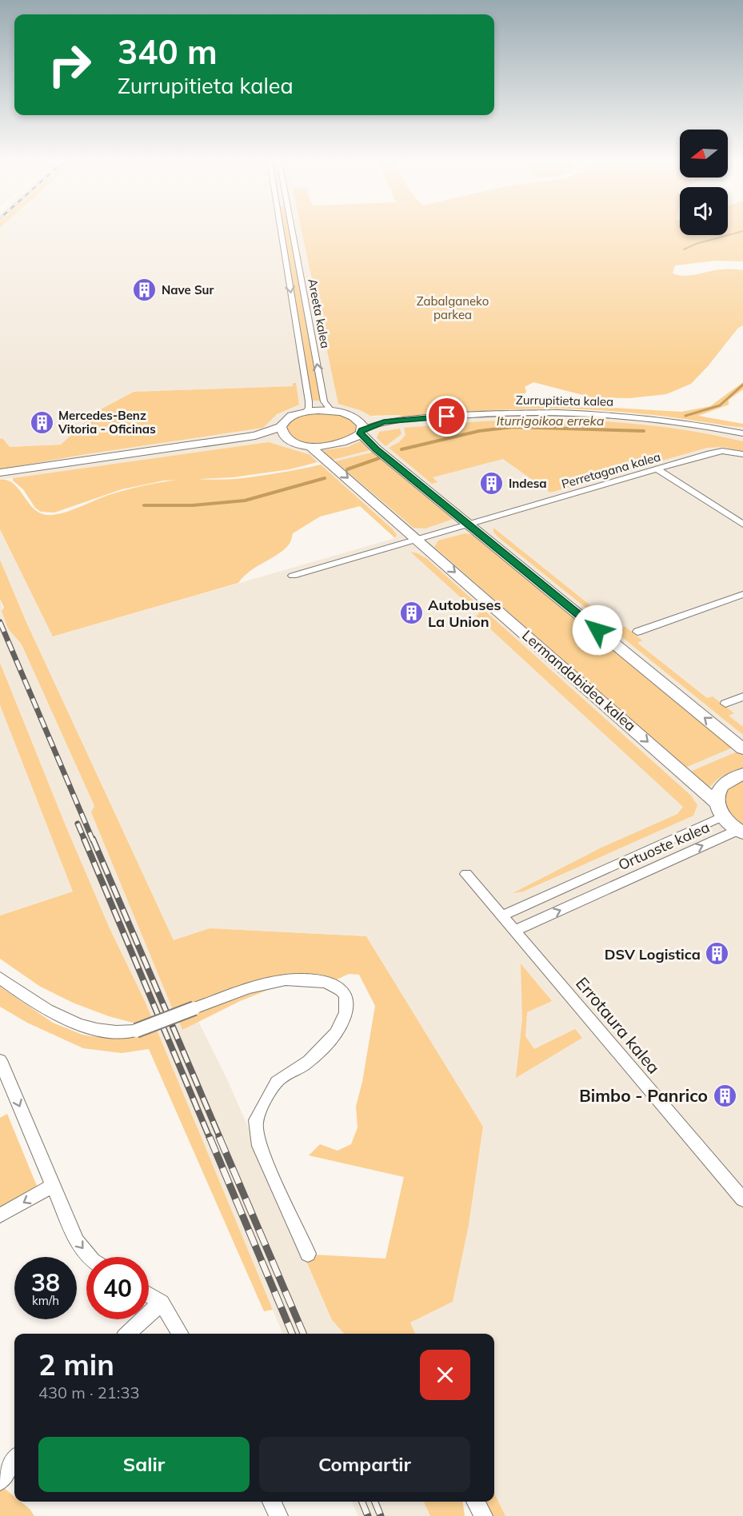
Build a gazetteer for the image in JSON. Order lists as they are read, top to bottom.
{
  "streets": {
    "street": [
      "Areeta kalea",
      "Zurrupitieta kalea",
      "Perretagana kalea",
      "Lermandabidea kalea",
      "Ortuoste kalea",
      "Errotaura kalea"
    ]
  },
  "crossings": [
    ["Perretagana kalea", "Lermandabidea kalea"],
    ["Lermandabidea kalea", "Ortuoste kalea"],
    ["Ortuoste kalea", "Errotaura kalea"]
  ],
  "water": ["Iturrigoikoa erreka"],
  "parks": ["Zabalganeko parkea"],
  "places": {
    "building": [
      "Nave Sur",
      "Mercedes-Benz Vitoria - Oficinas",
      "Indesa",
      "Autobuses La Union",
      "DSV Logistica",
      "Bimbo - Panrico"
    ]
  },
  "north": "left",
  "page": {
    "turn": ["340 m", "Zurrupitieta kalea"],
    "speed": "38 km/h",
    "limit": "40",
    "heading": ["2 min", "430 m · 21:33"],
    "buttons": ["Salir", "Compartir"]
  }
}
